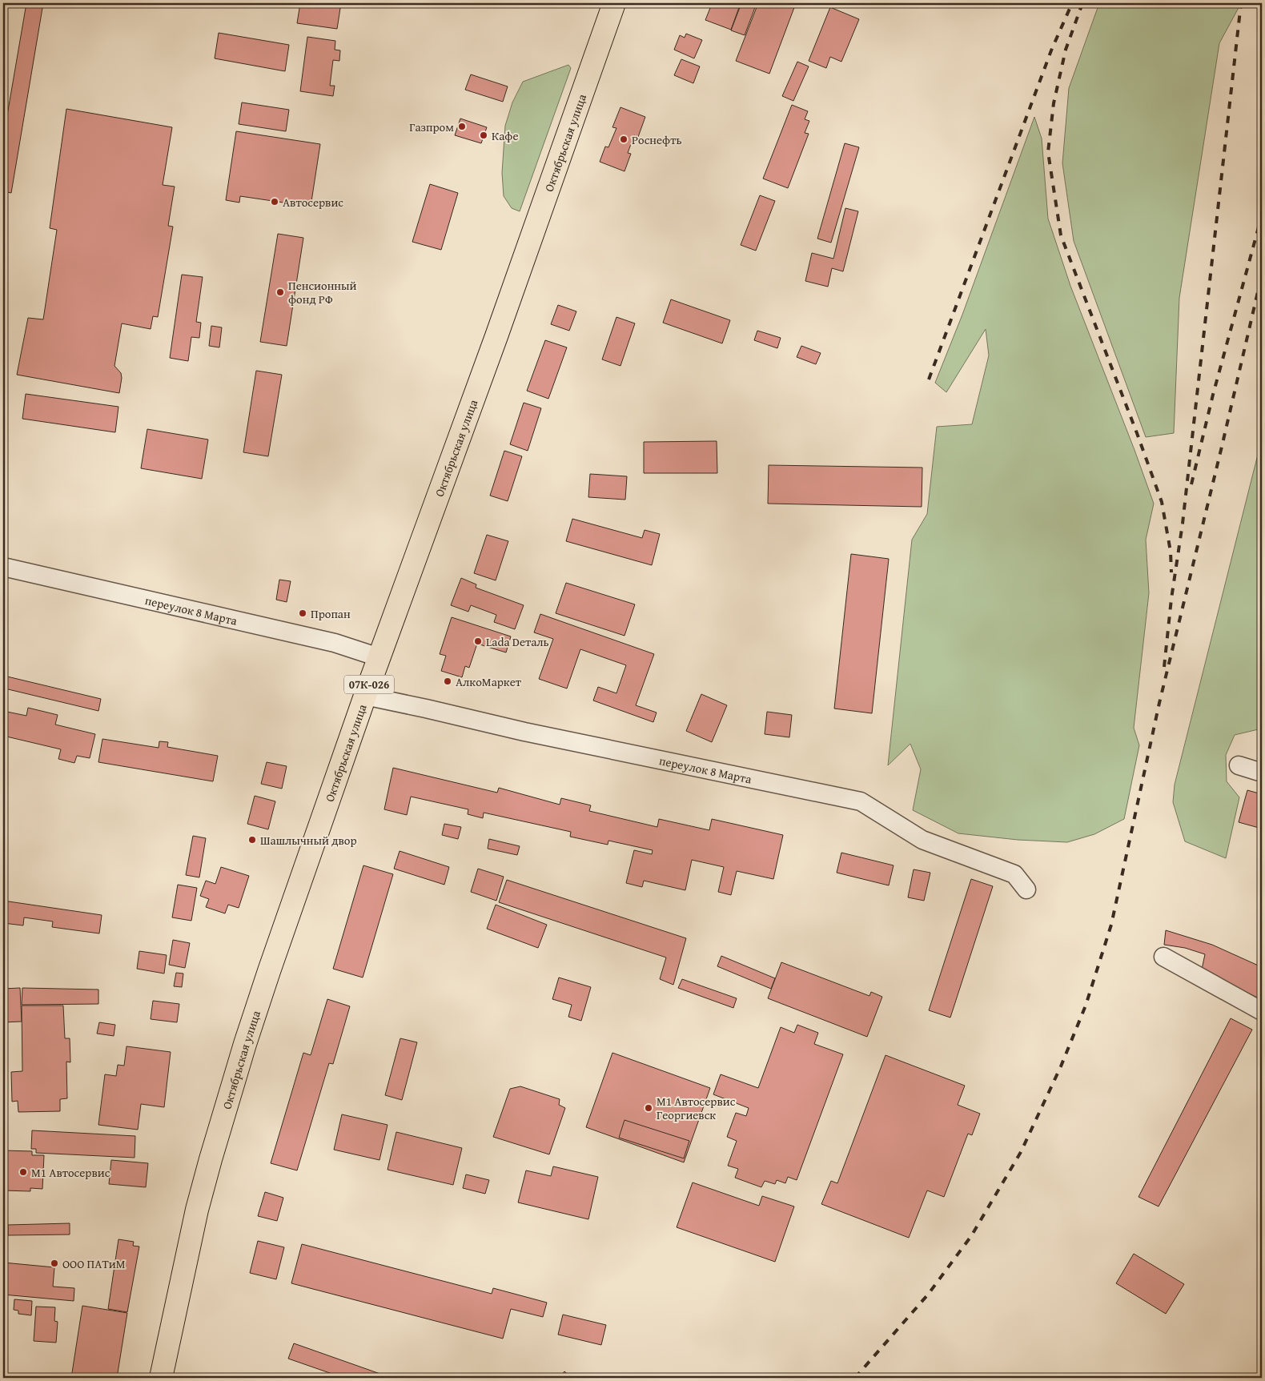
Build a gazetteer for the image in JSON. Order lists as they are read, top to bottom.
{
  "streets": {
    "main road": ["Октябрьская улица", "07К-026"],
    "street": ["переулок 8 Марта"]
  },
  "crossings": [
    ["Октябрьская улица", "переулок 8 Марта"]
  ],
  "places": [
    "Газпром",
    "Кафе",
    "Роснефть",
    "Автосервис",
    "Пенсионный фонд РФ",
    "Пропан",
    "Lada Dеталь",
    "АлкоМаркет",
    "Шашлычный двор",
    "М1 Автосервис Георгиевск",
    "М1 Автосервис",
    "ООО ПАТиМ"
  ]
}
